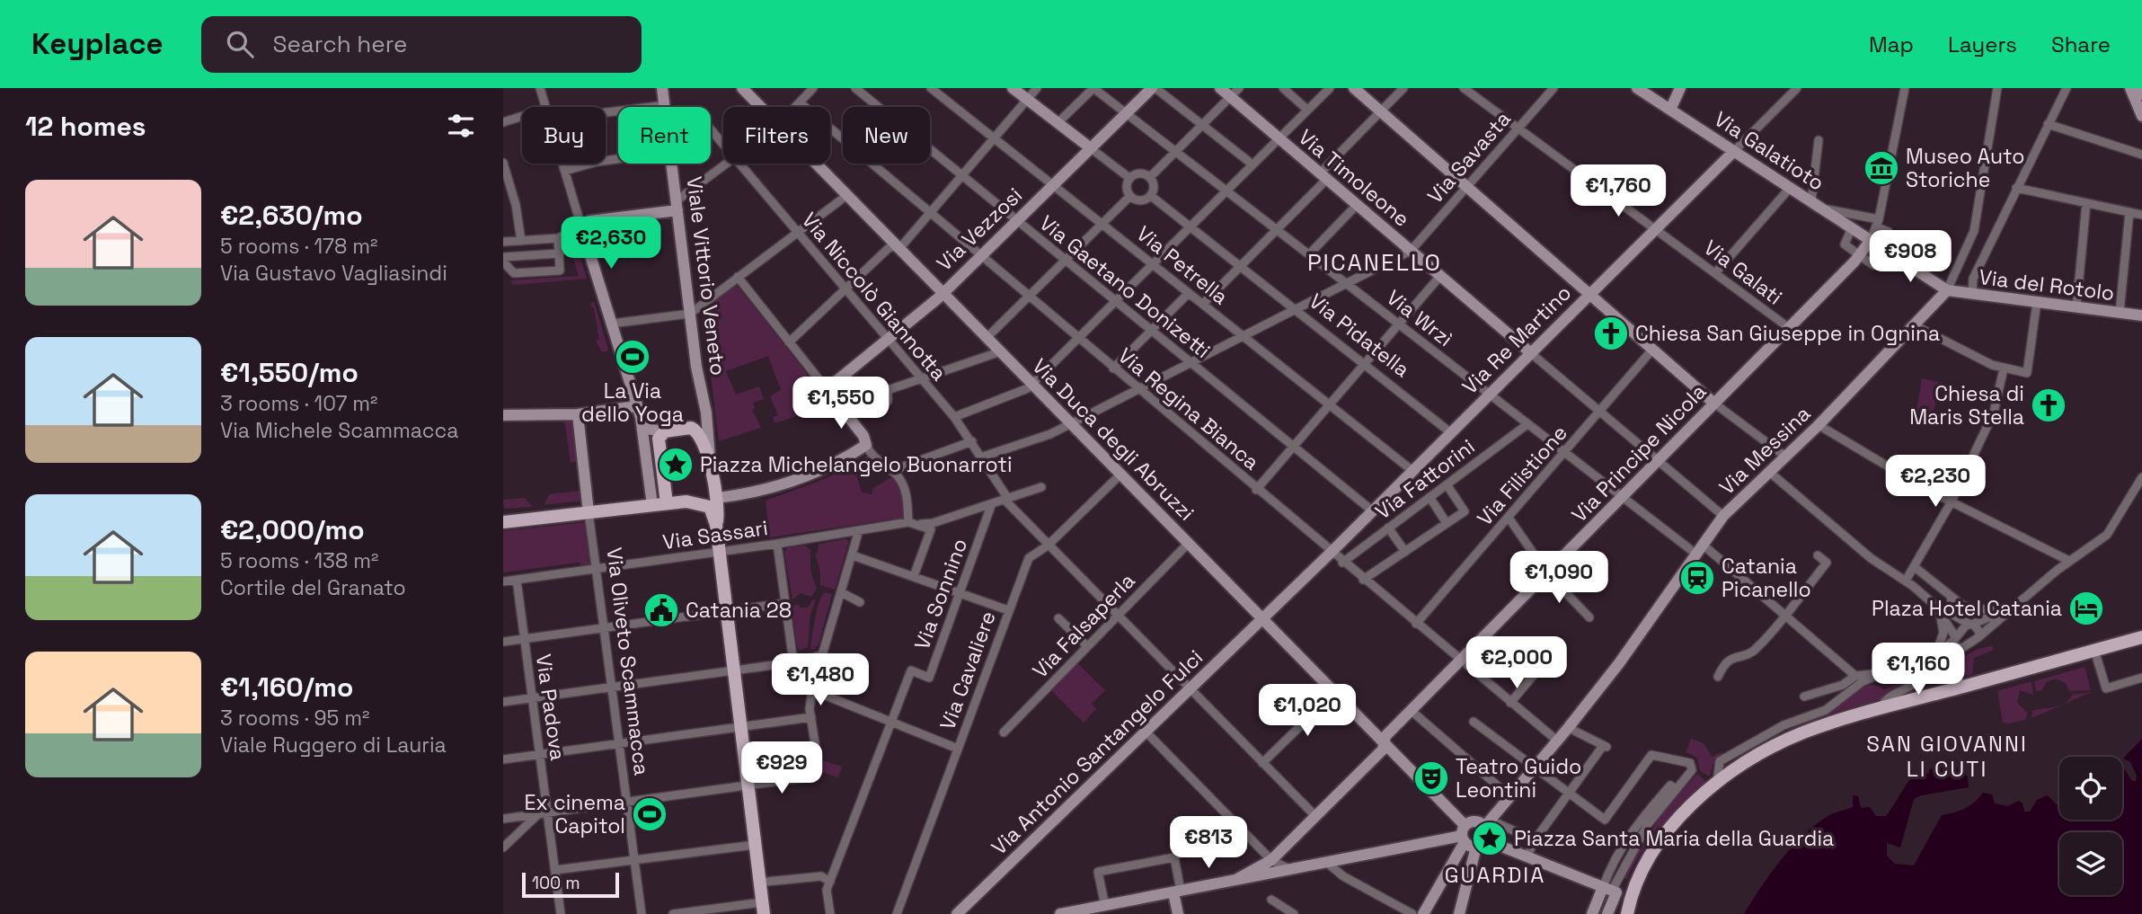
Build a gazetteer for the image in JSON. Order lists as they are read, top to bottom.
{
  "streets": {
    "main road": [
      "Via Galatioto",
      "Via Timoleone",
      "Via Vezzosi",
      "Viale Vittorio Veneto",
      "Via del Rotolo",
      "Via Re Martino",
      "Via Duca degli Abruzzi",
      "Via Messina",
      "Via Principe Nicola",
      "Via Oliveto Scammacca",
      "Via Antonio Santangelo Fulci"
    ],
    "street": [
      "Via Savasta",
      "Via Petrella",
      "Via Galati",
      "Via Gaetano Donizetti",
      "Via Niccolò Giannotta",
      "Via Wrzì",
      "Via Pidatella",
      "Via Regina Bianca",
      "Via Filistione",
      "Via Fattorini",
      "Via Sassari",
      "Via Sonnino",
      "Via Falsaperla",
      "Via Cavaliere",
      "Via Padova"
    ]
  },
  "crossings": [
    ["Via Galatioto", "Via Re Martino"],
    ["Via Galatioto", "Via Principe Nicola"],
    ["Via Savasta", "Via Timoleone"],
    ["Via Savasta", "Via Galati"],
    ["Via Timoleone", "Via Re Martino"],
    ["Via Timoleone", "Via Messina"],
    ["Via Timoleone", "Via Principe Nicola"],
    ["Via Timoleone", "Via Filistione"],
    ["Via Vezzosi", "Via Petrella"],
    ["Via Vezzosi", "Via Gaetano Donizetti"],
    ["Via Vezzosi", "Via Niccolò Giannotta"],
    ["Via Vezzosi", "Via Wrzì"],
    ["Via Vezzosi", "Via Regina Bianca"],
    ["Via Vezzosi", "Via Duca degli Abruzzi"],
    ["Via Petrella", "Via Re Martino"],
    ["Via Galati", "Via Re Martino"],
    ["Via Galati", "Via Principe Nicola"],
    ["Via del Rotolo", "Via Messina"],
    ["Via Gaetano Donizetti", "Via Re Martino"],
    ["Via Niccolò Giannotta", "Via Principe Nicola"],
    ["Via Niccolò Giannotta", "Via Falsaperla"],
    ["Via Niccolò Giannotta", "Via Cavaliere"],
    ["Via Niccolò Giannotta", "Via Antonio Santangelo Fulci"],
    ["Via Wrzì", "Via Re Martino"],
    ["Via Wrzì", "Via Messina"],
    ["Via Wrzì", "Via Principe Nicola"],
    ["Via Wrzì", "Via Filistione"],
    ["Via Wrzì", "Via Fattorini"],
    ["Via Pidatella", "Via Re Martino"],
    ["Via Re Martino", "Via Regina Bianca"],
    ["Via Re Martino", "Via Duca degli Abruzzi"],
    ["Via Re Martino", "Via Antonio Santangelo Fulci"],
    ["Via Regina Bianca", "Via Messina"],
    ["Via Regina Bianca", "Via Principe Nicola"],
    ["Via Regina Bianca", "Via Filistione"],
    ["Via Regina Bianca", "Via Fattorini"],
    ["Via Duca degli Abruzzi", "Via Principe Nicola"],
    ["Via Duca degli Abruzzi", "Via Falsaperla"],
    ["Via Duca degli Abruzzi", "Via Cavaliere"],
    ["Via Duca degli Abruzzi", "Via Antonio Santangelo Fulci"],
    ["Via Sassari", "Via Oliveto Scammacca"],
    ["Via Sassari", "Via Padova"]
  ],
  "districts": ["PICANELLO", "SAN GIOVANNI LI CUTI", "GUARDIA"],
  "places": {
    "museum": ["Museo Auto Storiche"],
    "church": ["Chiesa San Giuseppe in Ognina", "Chiesa di Maris Stella"],
    "sports": ["La Via dello Yoga", "Ex cinema Capitol"],
    "place": ["Piazza Michelangelo Buonarroti", "Piazza Santa Maria della Guardia"],
    "station": ["Catania Picanello"],
    "hotel": ["Plaza Hotel Catania"],
    "public building": ["Catania 28"],
    "theatre": ["Teatro Guido Leontini"]
  },
  "scale_bar": "100 m",
  "page": {
    "header": "Keyplace",
    "search": "Search here",
    "nav": ["Map", "Layers", "Share"],
    "heading": "12 homes",
    "chip": [
      "Buy",
      "Rent",
      "Filters",
      "New"
    ],
    "list": [
      {
        "name": "€2,630/mo",
        "note": "5 rooms · 178 m² · Via Gustavo Vagliasindi"
      },
      {
        "name": "€1,550/mo",
        "note": "3 rooms · 107 m² · Via Michele Scammacca"
      },
      {
        "name": "€2,000/mo",
        "note": "5 rooms · 138 m² · Cortile del Granato"
      },
      {
        "name": "€1,160/mo",
        "note": "3 rooms · 95 m² · Viale Ruggero di Lauria"
      }
    ],
    "price": [
      "€1,760",
      "€2,630",
      "€908",
      "€1,550",
      "€2,230",
      "€1,090",
      "€2,000",
      "€1,160",
      "€1,480",
      "€1,020",
      "€929",
      "€813"
    ],
    "scale": "100 m"
  }
}
